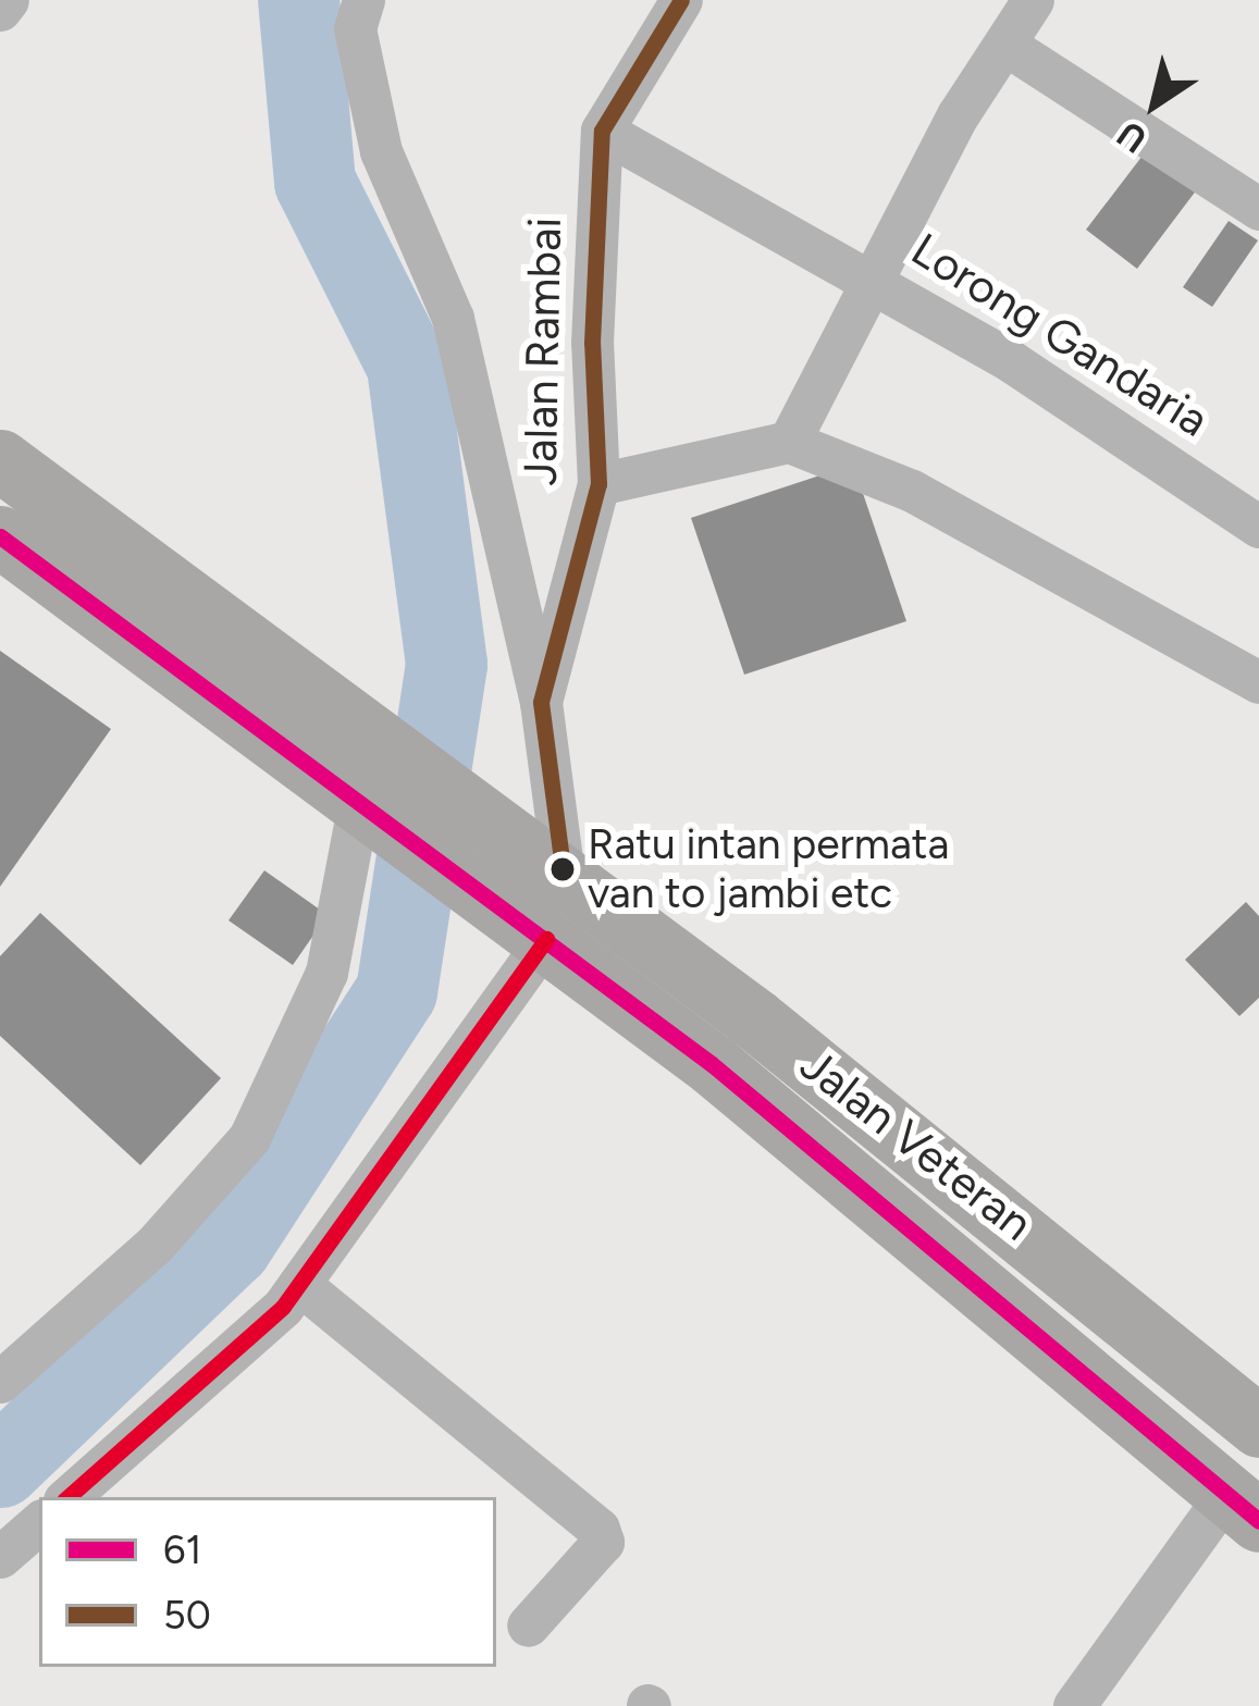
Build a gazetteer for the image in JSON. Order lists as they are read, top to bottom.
{
  "streets": {
    "highway": ["Jalan Veteran"],
    "street": ["Lorong Gandaria", "Jalan Rambai"]
  },
  "crossings": [
    ["Lorong Gandaria", "Jalan Rambai"],
    ["Jalan Rambai", "Jalan Veteran"]
  ],
  "places": ["Ratu intan permata van to jambi etc"],
  "lines": ["transit line 50", "transit line 61"],
  "legend": ["61", "50"],
  "north": "bottom left"
}
